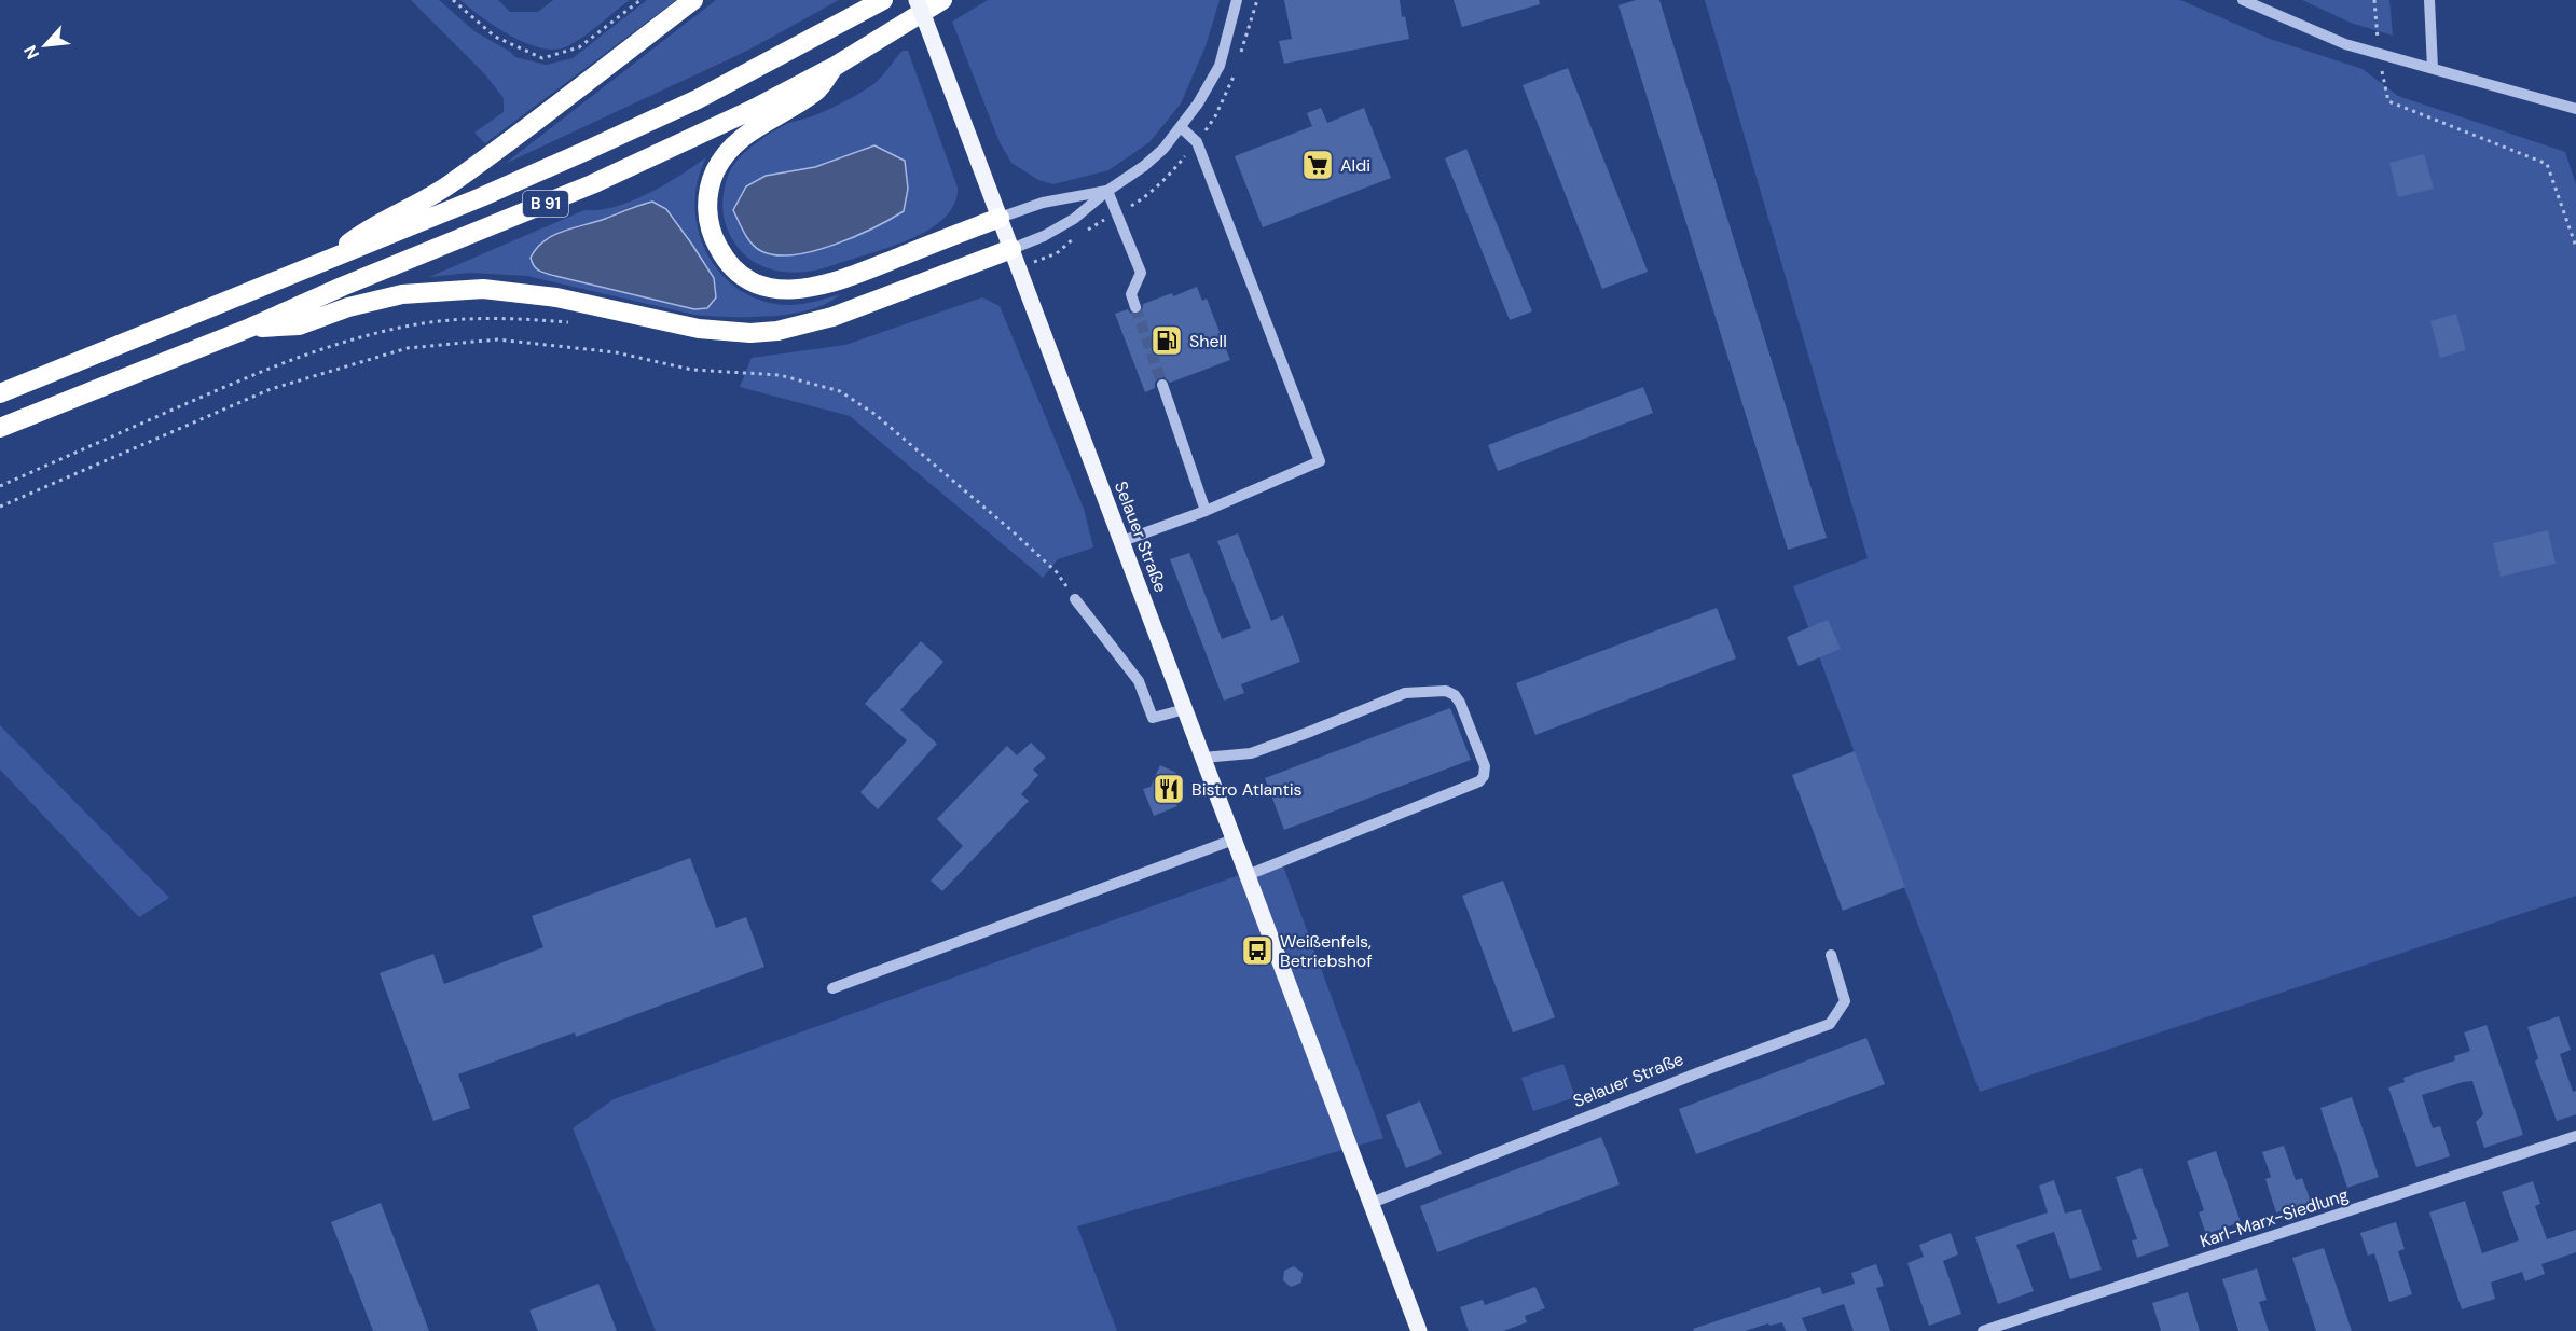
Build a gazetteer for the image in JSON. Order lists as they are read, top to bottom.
{
  "streets": {
    "highway": ["B 91"],
    "main road": ["Selauer Straße"],
    "street": ["Karl-Marx-Siedlung"]
  },
  "places": {
    "supermarket": ["Aldi"],
    "fuel station": ["Shell"],
    "restaurant": ["Bistro Atlantis"],
    "bus stop": ["Weißenfels, Betriebshof"]
  },
  "north": "bottom left"
}
